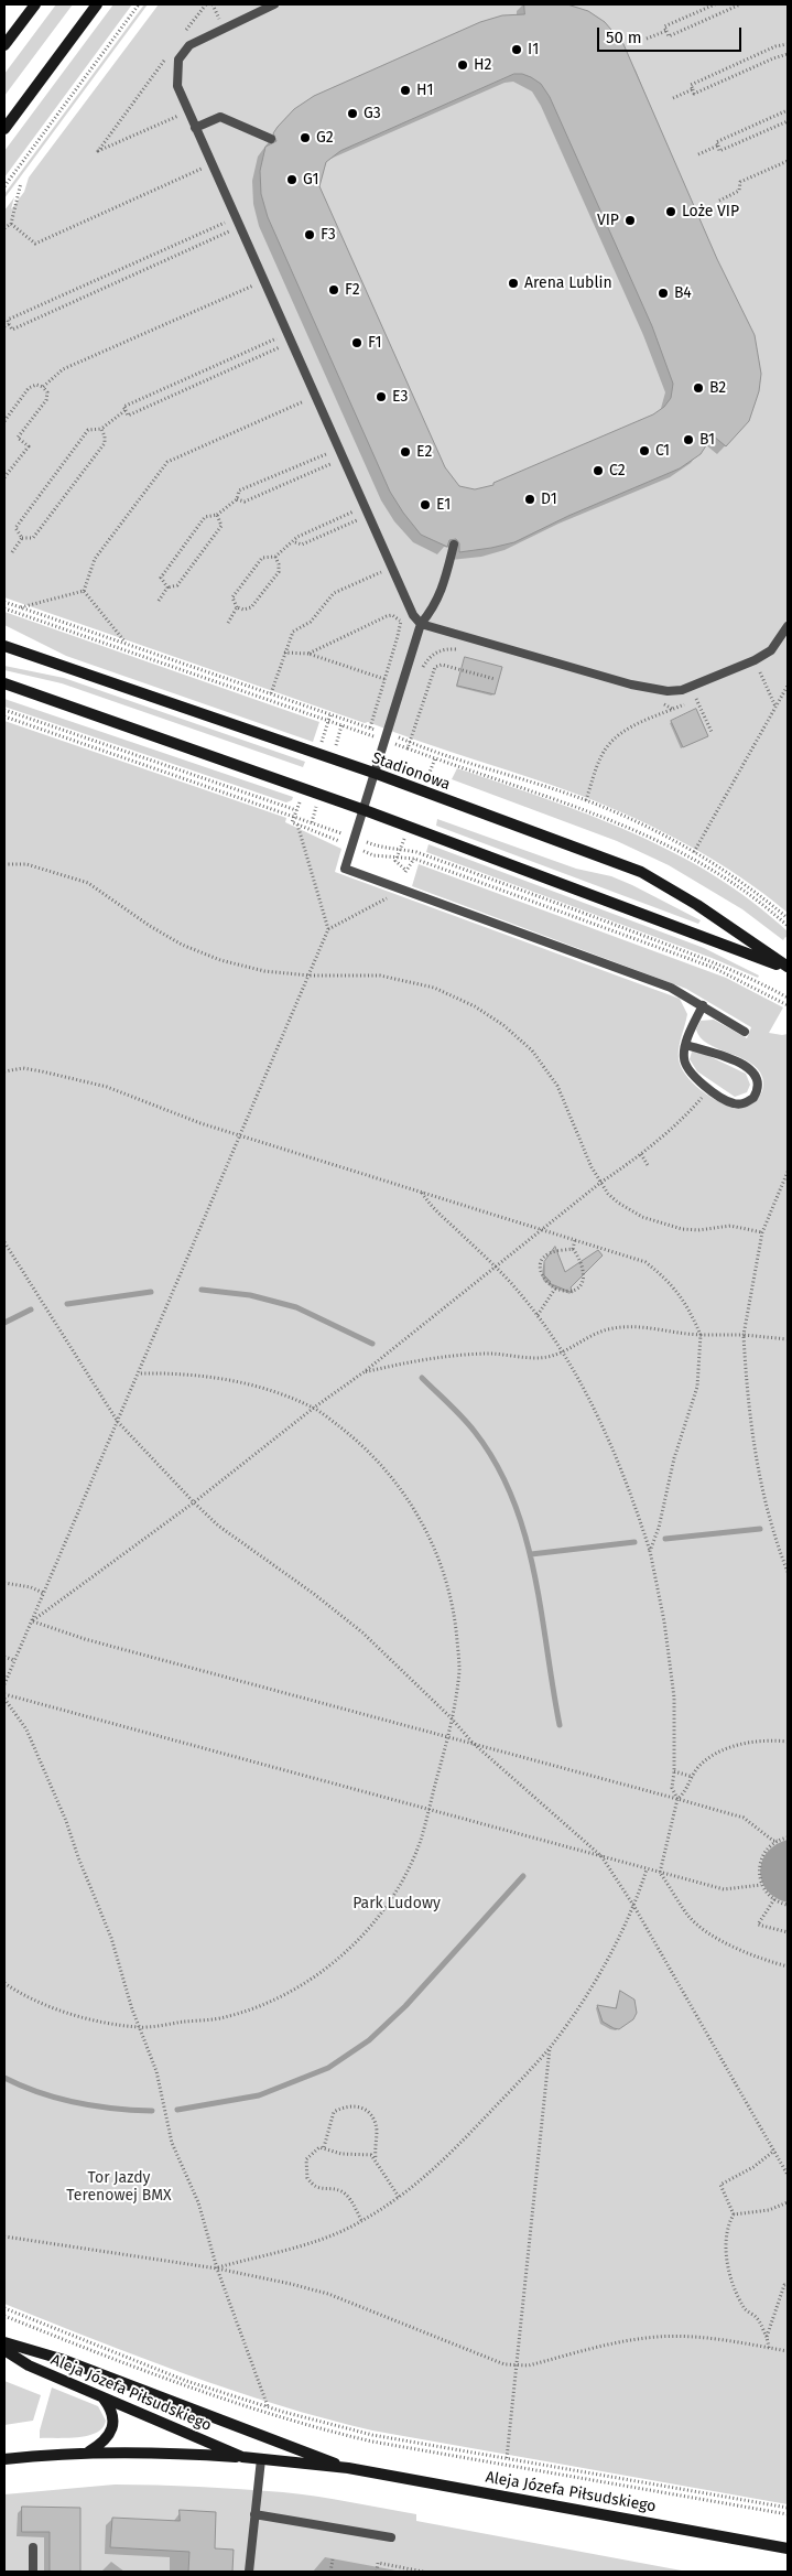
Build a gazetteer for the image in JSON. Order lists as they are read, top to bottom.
{
  "streets": {
    "street": ["Stadionowa", "Aleja Józefa Piłsudskiego"]
  },
  "parks": ["Park Ludowy", "Tor Jazdy Terenowej BMX"],
  "places": [
    "I1",
    "H2",
    "H1",
    "G3",
    "G2",
    "G1",
    "Loże VIP",
    "VIP",
    "F3",
    "Arena Lublin",
    "F2",
    "B4",
    "F1",
    "B2",
    "E3",
    "B1",
    "C1",
    "E2",
    "C2",
    "D1",
    "E1"
  ],
  "scale_bar": "50 m"
}
